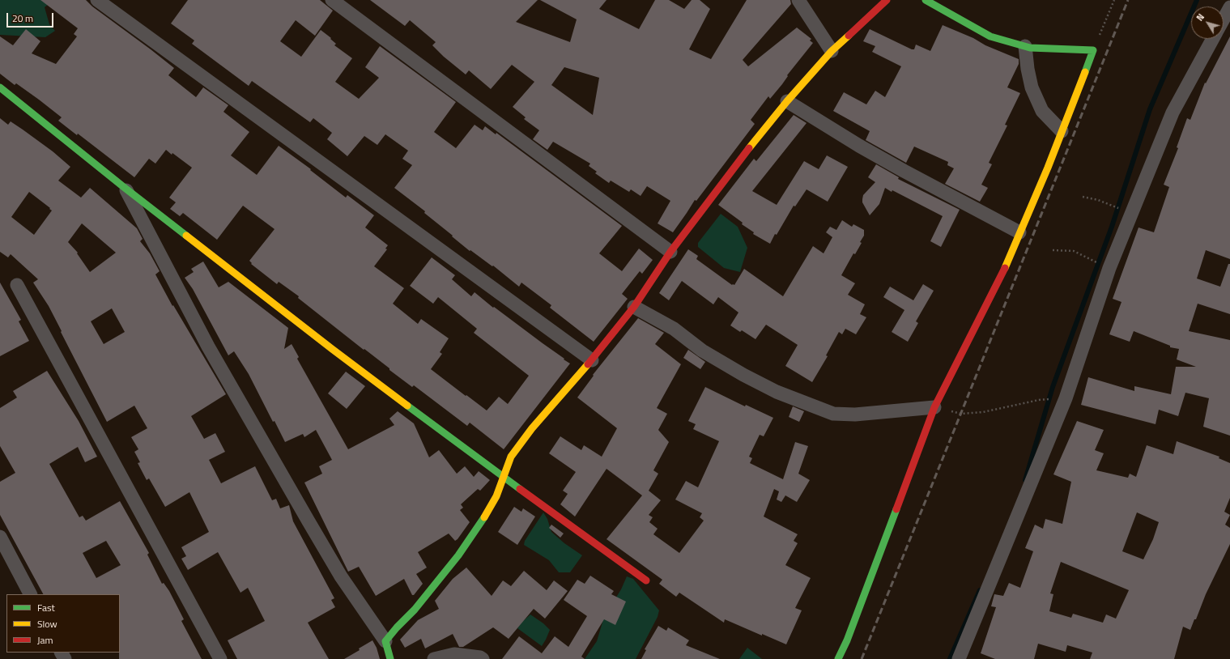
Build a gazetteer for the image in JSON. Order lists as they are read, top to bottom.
{
  "legend": ["Fast", "Slow", "Jam"],
  "scale_bar": "20 m",
  "north": "top left"
}
